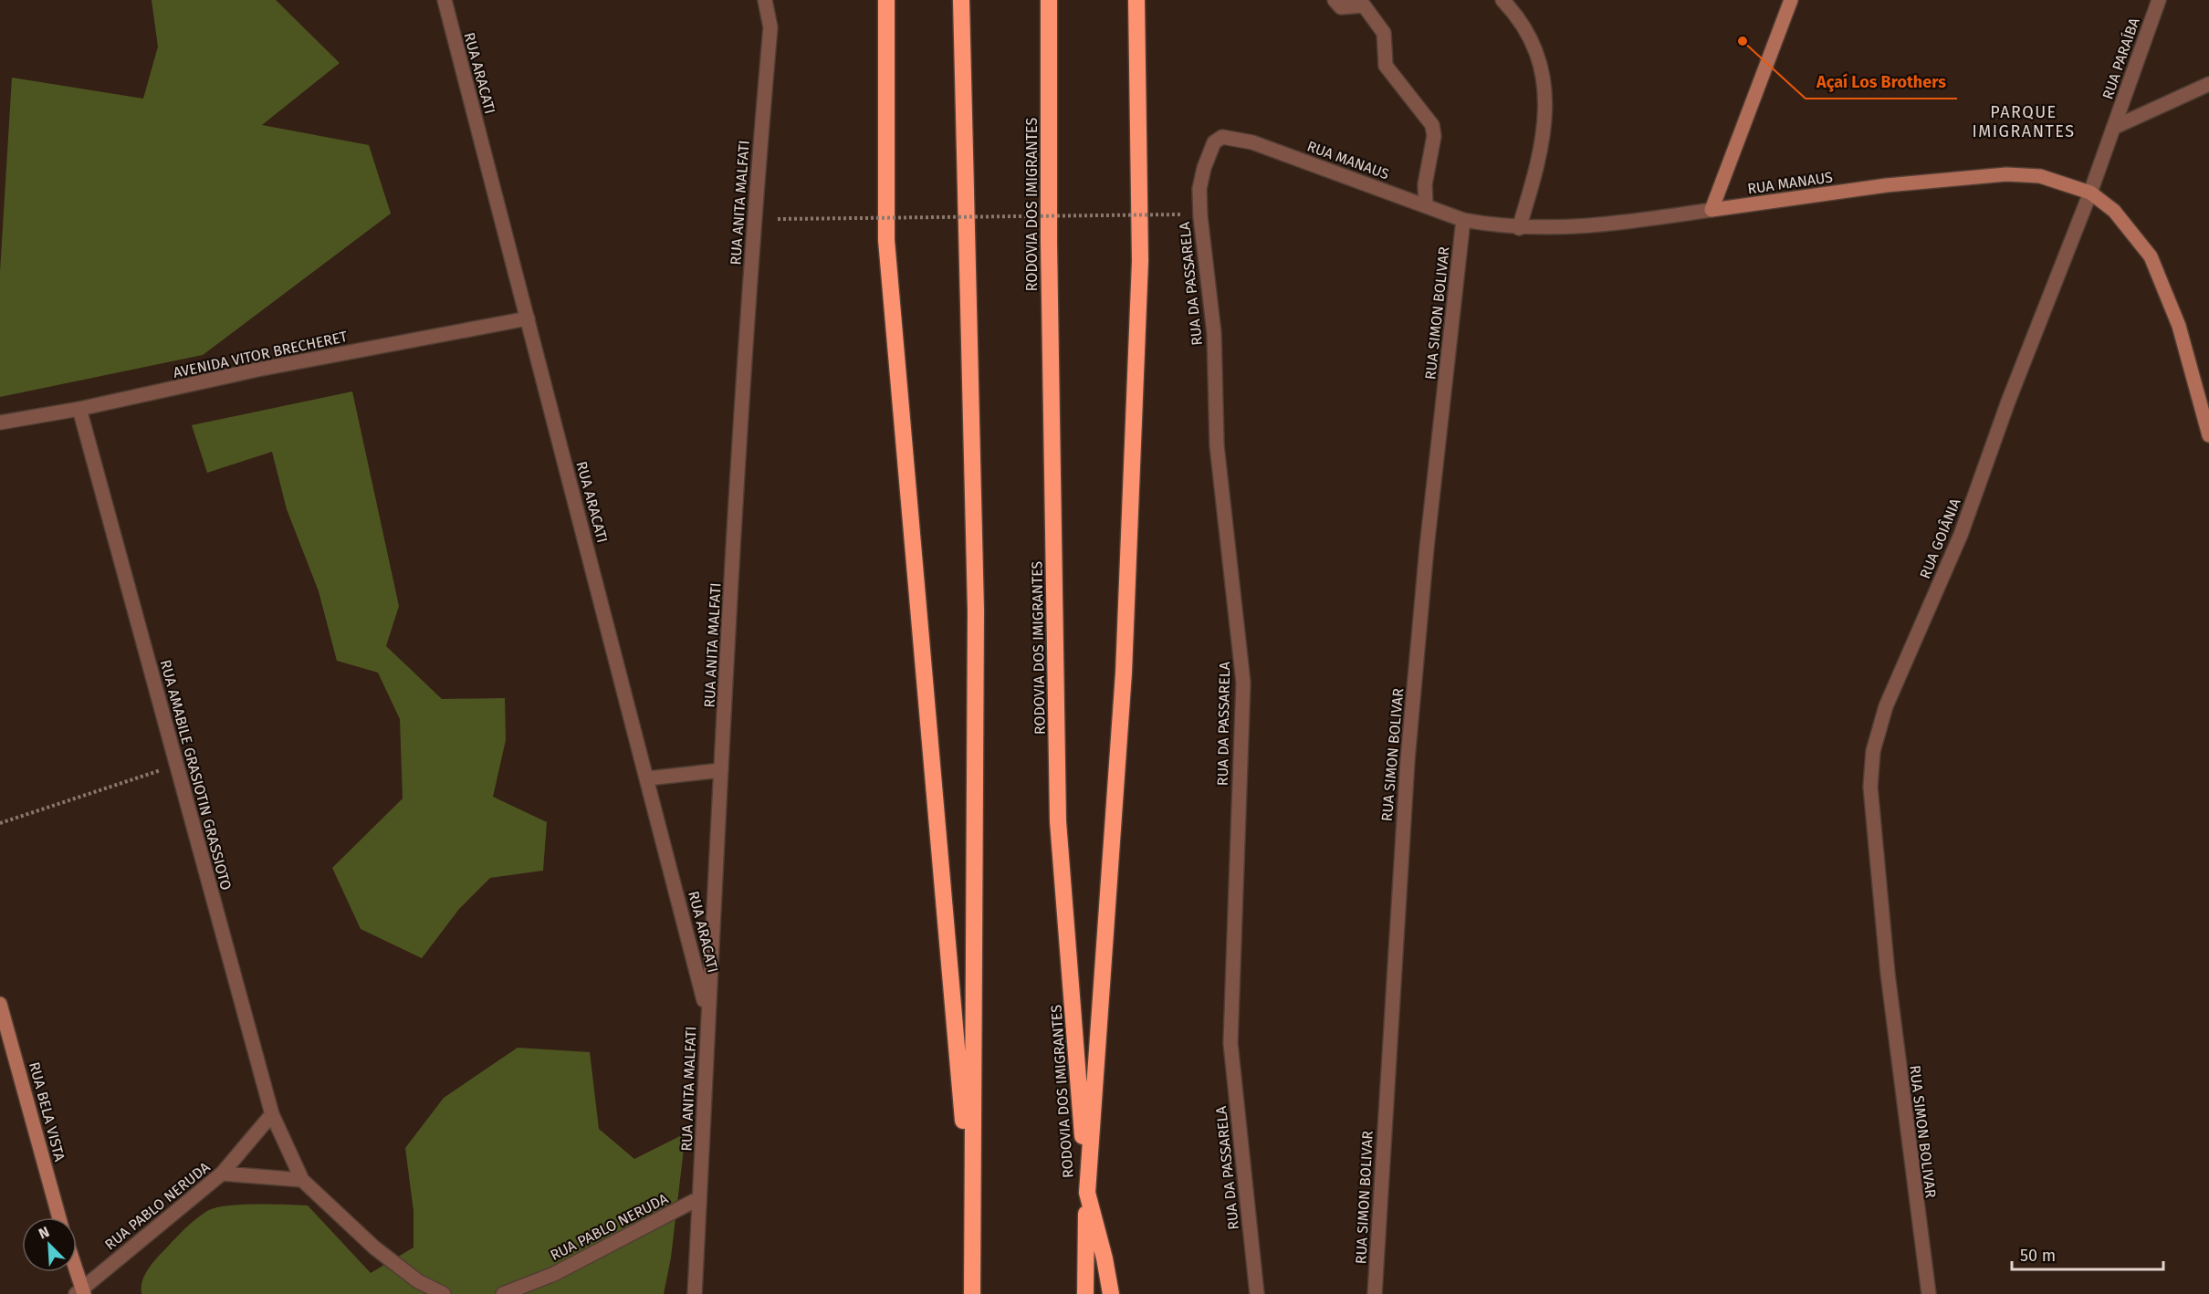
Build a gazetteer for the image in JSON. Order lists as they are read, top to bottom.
{
  "streets": {
    "highway": ["RODOVIA DOS IMIGRANTES"],
    "street": [
      "RUA PARAÍBA",
      "RUA ARACATI",
      "RUA MANAUS",
      "RUA ANITA MALFATI",
      "RUA DA PASSARELA",
      "RUA SIMON BOLIVAR",
      "AVENIDA VITOR BRECHERET",
      "RUA GOIÂNIA",
      "RUA AMABILE GRASIOTIN GRASSIOTO",
      "RUA BELA VISTA",
      "RUA PABLO NERUDA"
    ]
  },
  "crossings": [
    ["RUA PARAÍBA", "RUA GOIÂNIA"],
    ["RUA ARACATI", "RUA ANITA MALFATI"],
    ["RUA ARACATI", "AVENIDA VITOR BRECHERET"],
    ["RUA MANAUS", "RUA DA PASSARELA"],
    ["RUA MANAUS", "RUA SIMON BOLIVAR"],
    ["RUA MANAUS", "RUA GOIÂNIA"],
    ["RUA ANITA MALFATI", "RUA PABLO NERUDA"],
    ["RUA SIMON BOLIVAR", "RUA GOIÂNIA"],
    ["AVENIDA VITOR BRECHERET", "RUA AMABILE GRASIOTIN GRASSIOTO"],
    ["RUA AMABILE GRASIOTIN GRASSIOTO", "RUA PABLO NERUDA"]
  ],
  "districts": ["PARQUE IMIGRANTES"],
  "places": ["Açaí Los Brothers"],
  "scale_bar": "50 m",
  "north": "top left"
}
